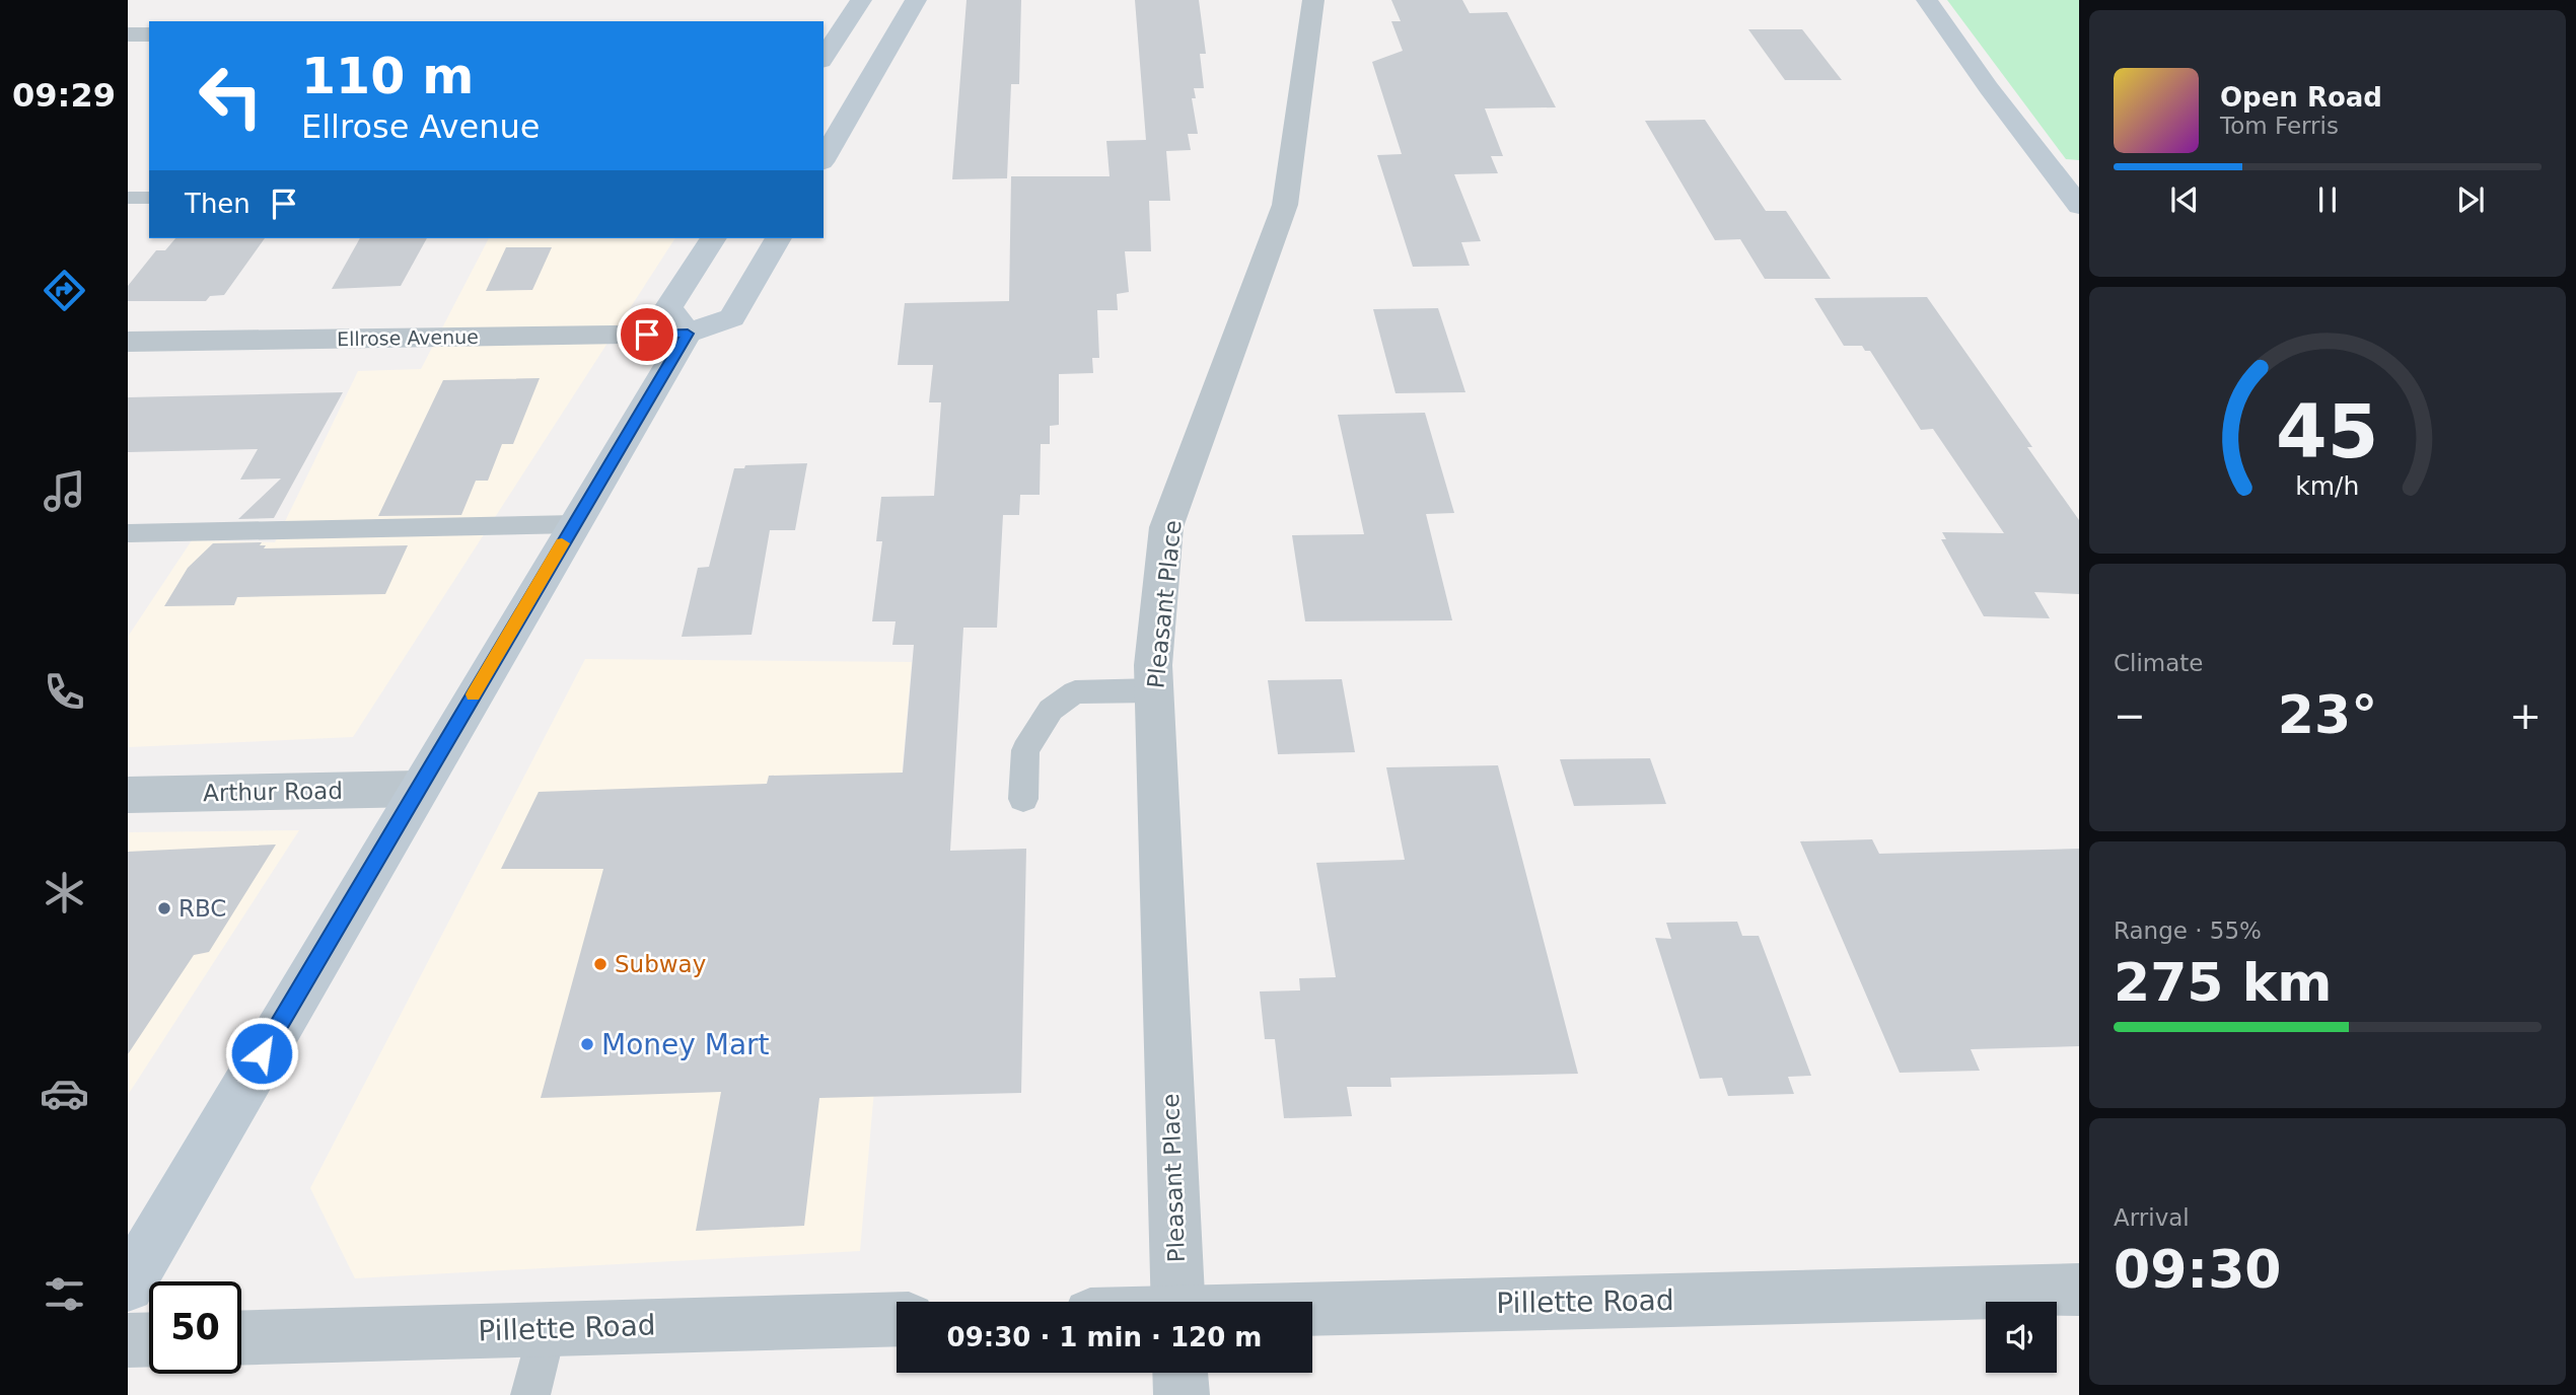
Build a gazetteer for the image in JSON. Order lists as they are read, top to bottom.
{
  "streets": {
    "street": [
      "Ellrose Avenue",
      "Pleasant Place",
      "Arthur Road",
      "Pillette Road"
    ]
  },
  "places": ["RBC", "Subway", "Money Mart"],
  "page": {
    "tabs": "09:29",
    "turn": ["110 m", "Ellrose Avenue"],
    "song": ["Open Road", "Tom Ferris"],
    "then": "Then",
    "tile": [
      "Climate",
      ["Range · 55%", "275 km"],
      ["Arrival", "09:30"]
    ],
    "heat": ["−", "23°", "+"],
    "limit": "50",
    "trip": "09:30 · 1 min · 120 m",
    "gauge": ["45", "km/h"]
  }
}
